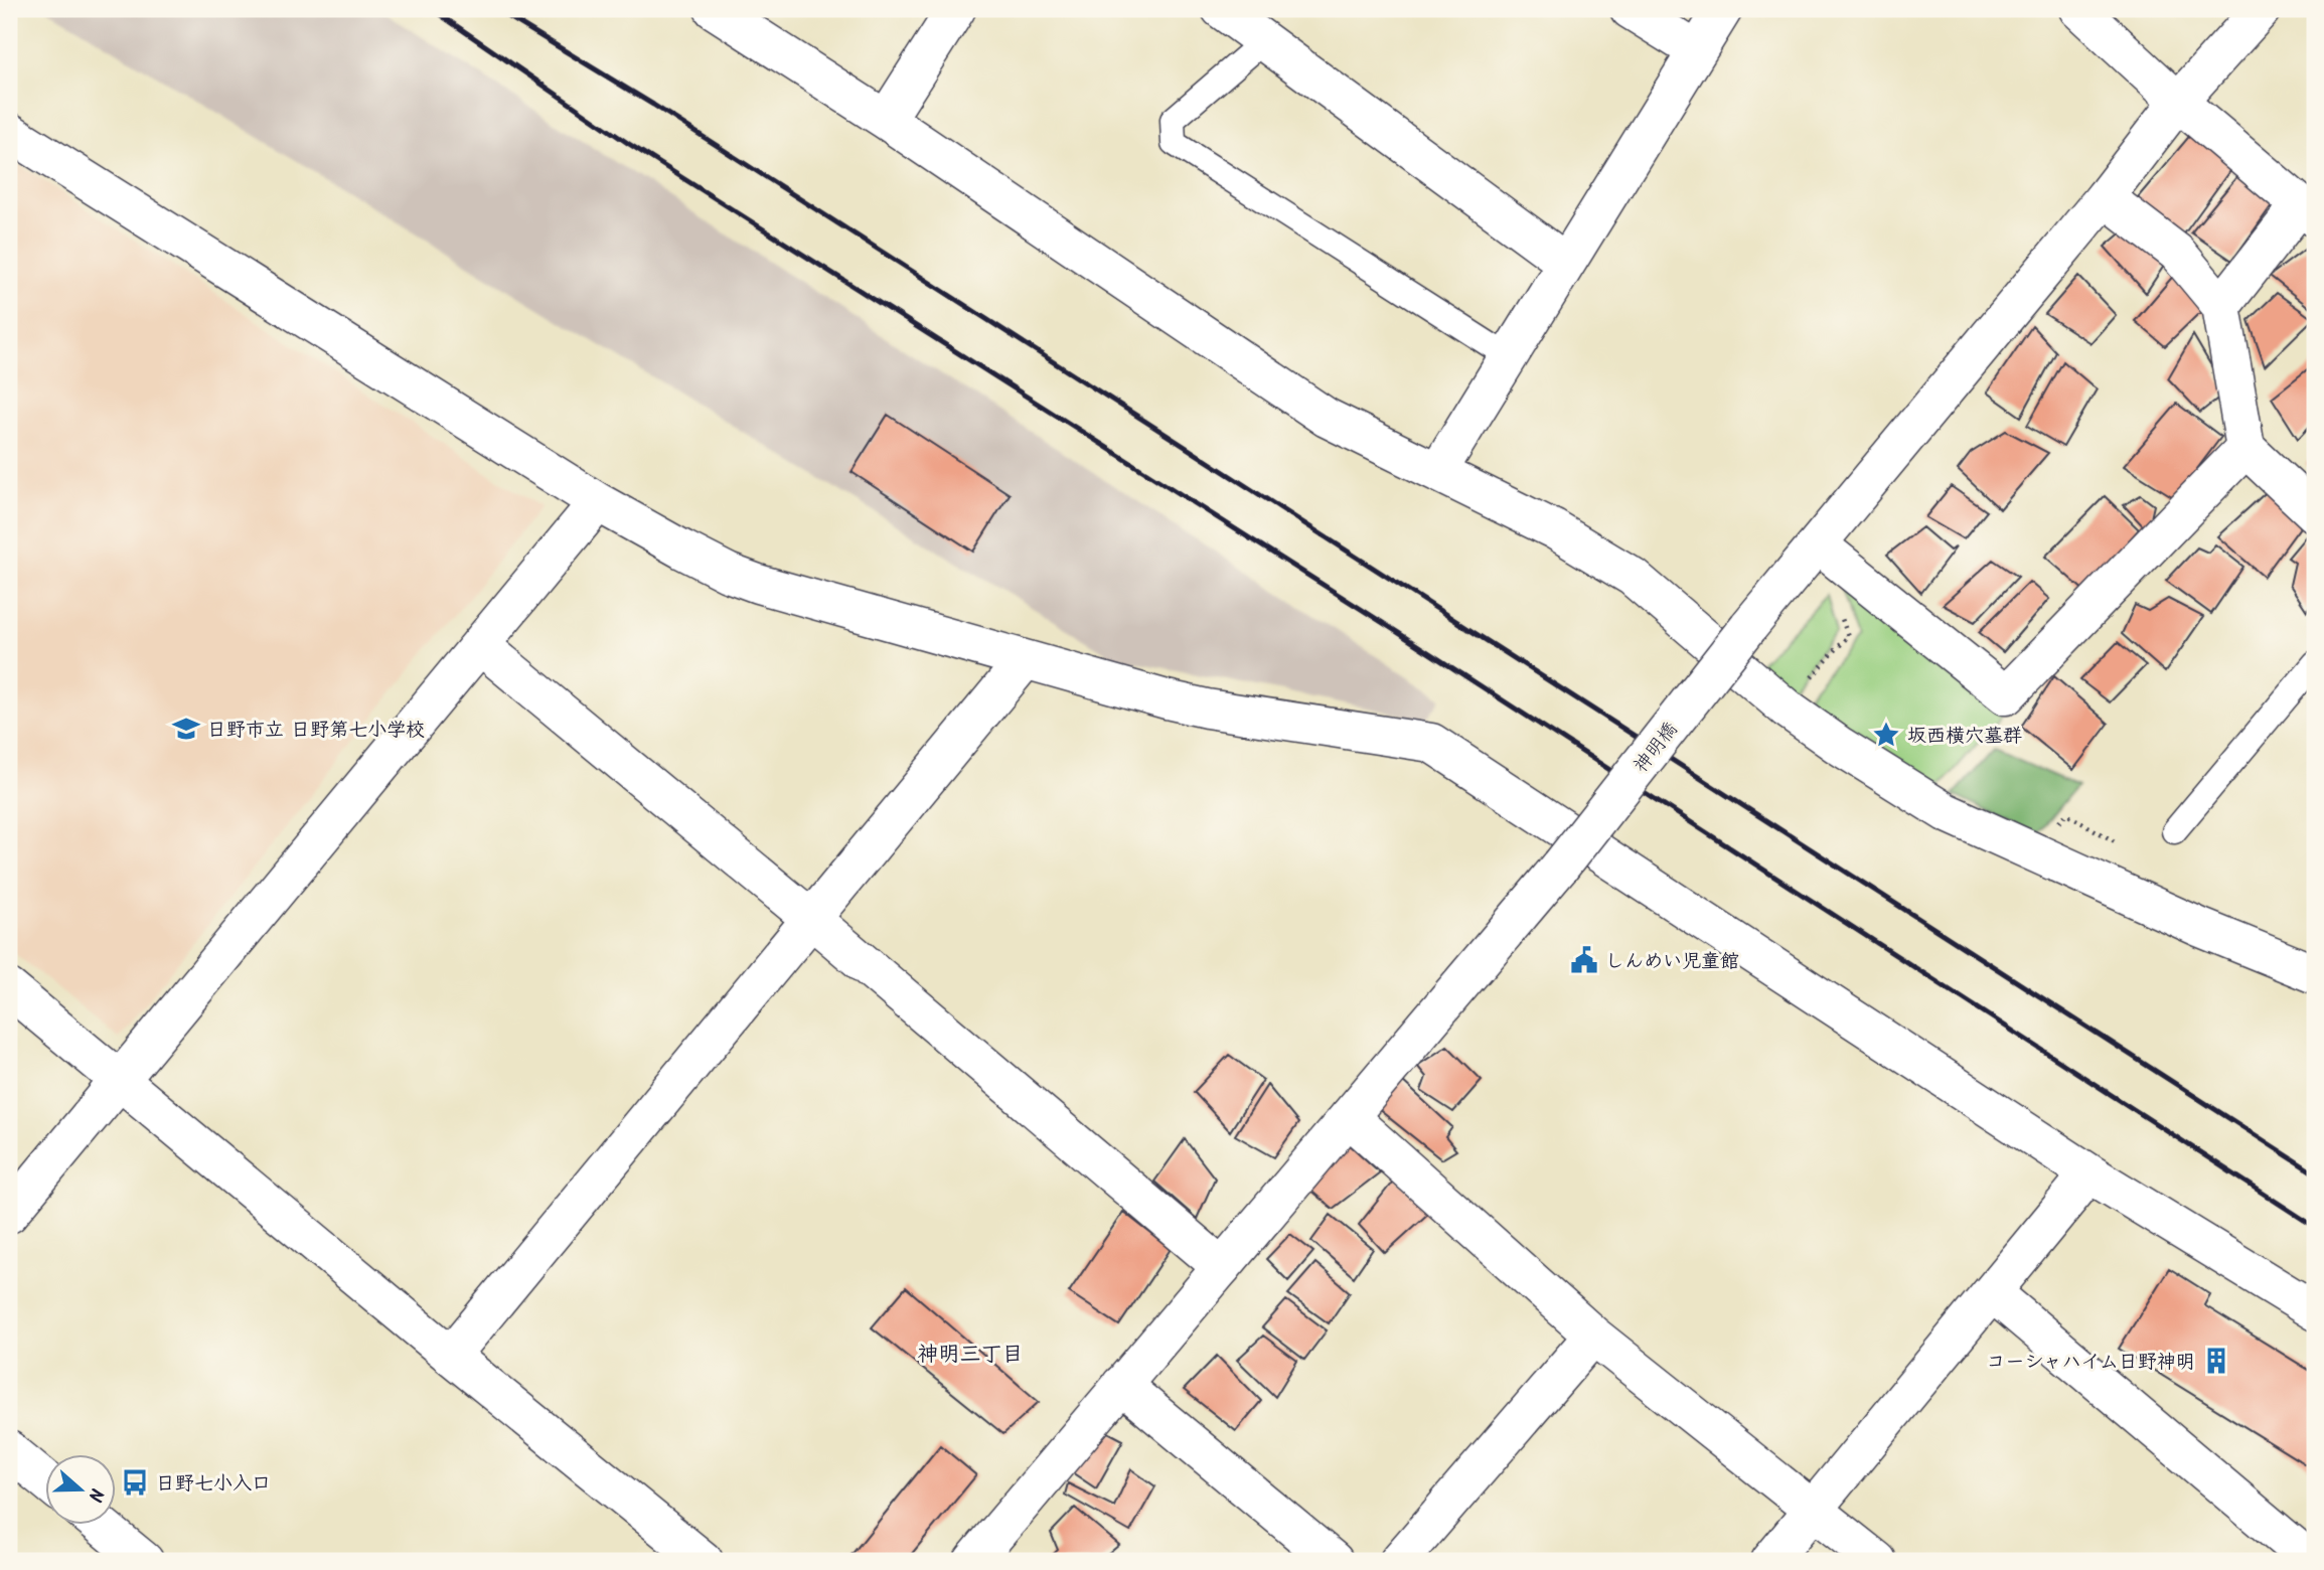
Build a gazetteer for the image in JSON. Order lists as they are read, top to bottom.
{
  "streets": {
    "street": ["神明橋"]
  },
  "districts": ["神明三丁目"],
  "places": {
    "school or university": ["日野市立 日野第七小学校"],
    "place": ["坂西横穴墓群"],
    "public building": ["しんめい児童館"],
    "building": ["コーシャハイム日野神明"],
    "bus stop": ["日野七小入口"]
  },
  "north": "right"
}
